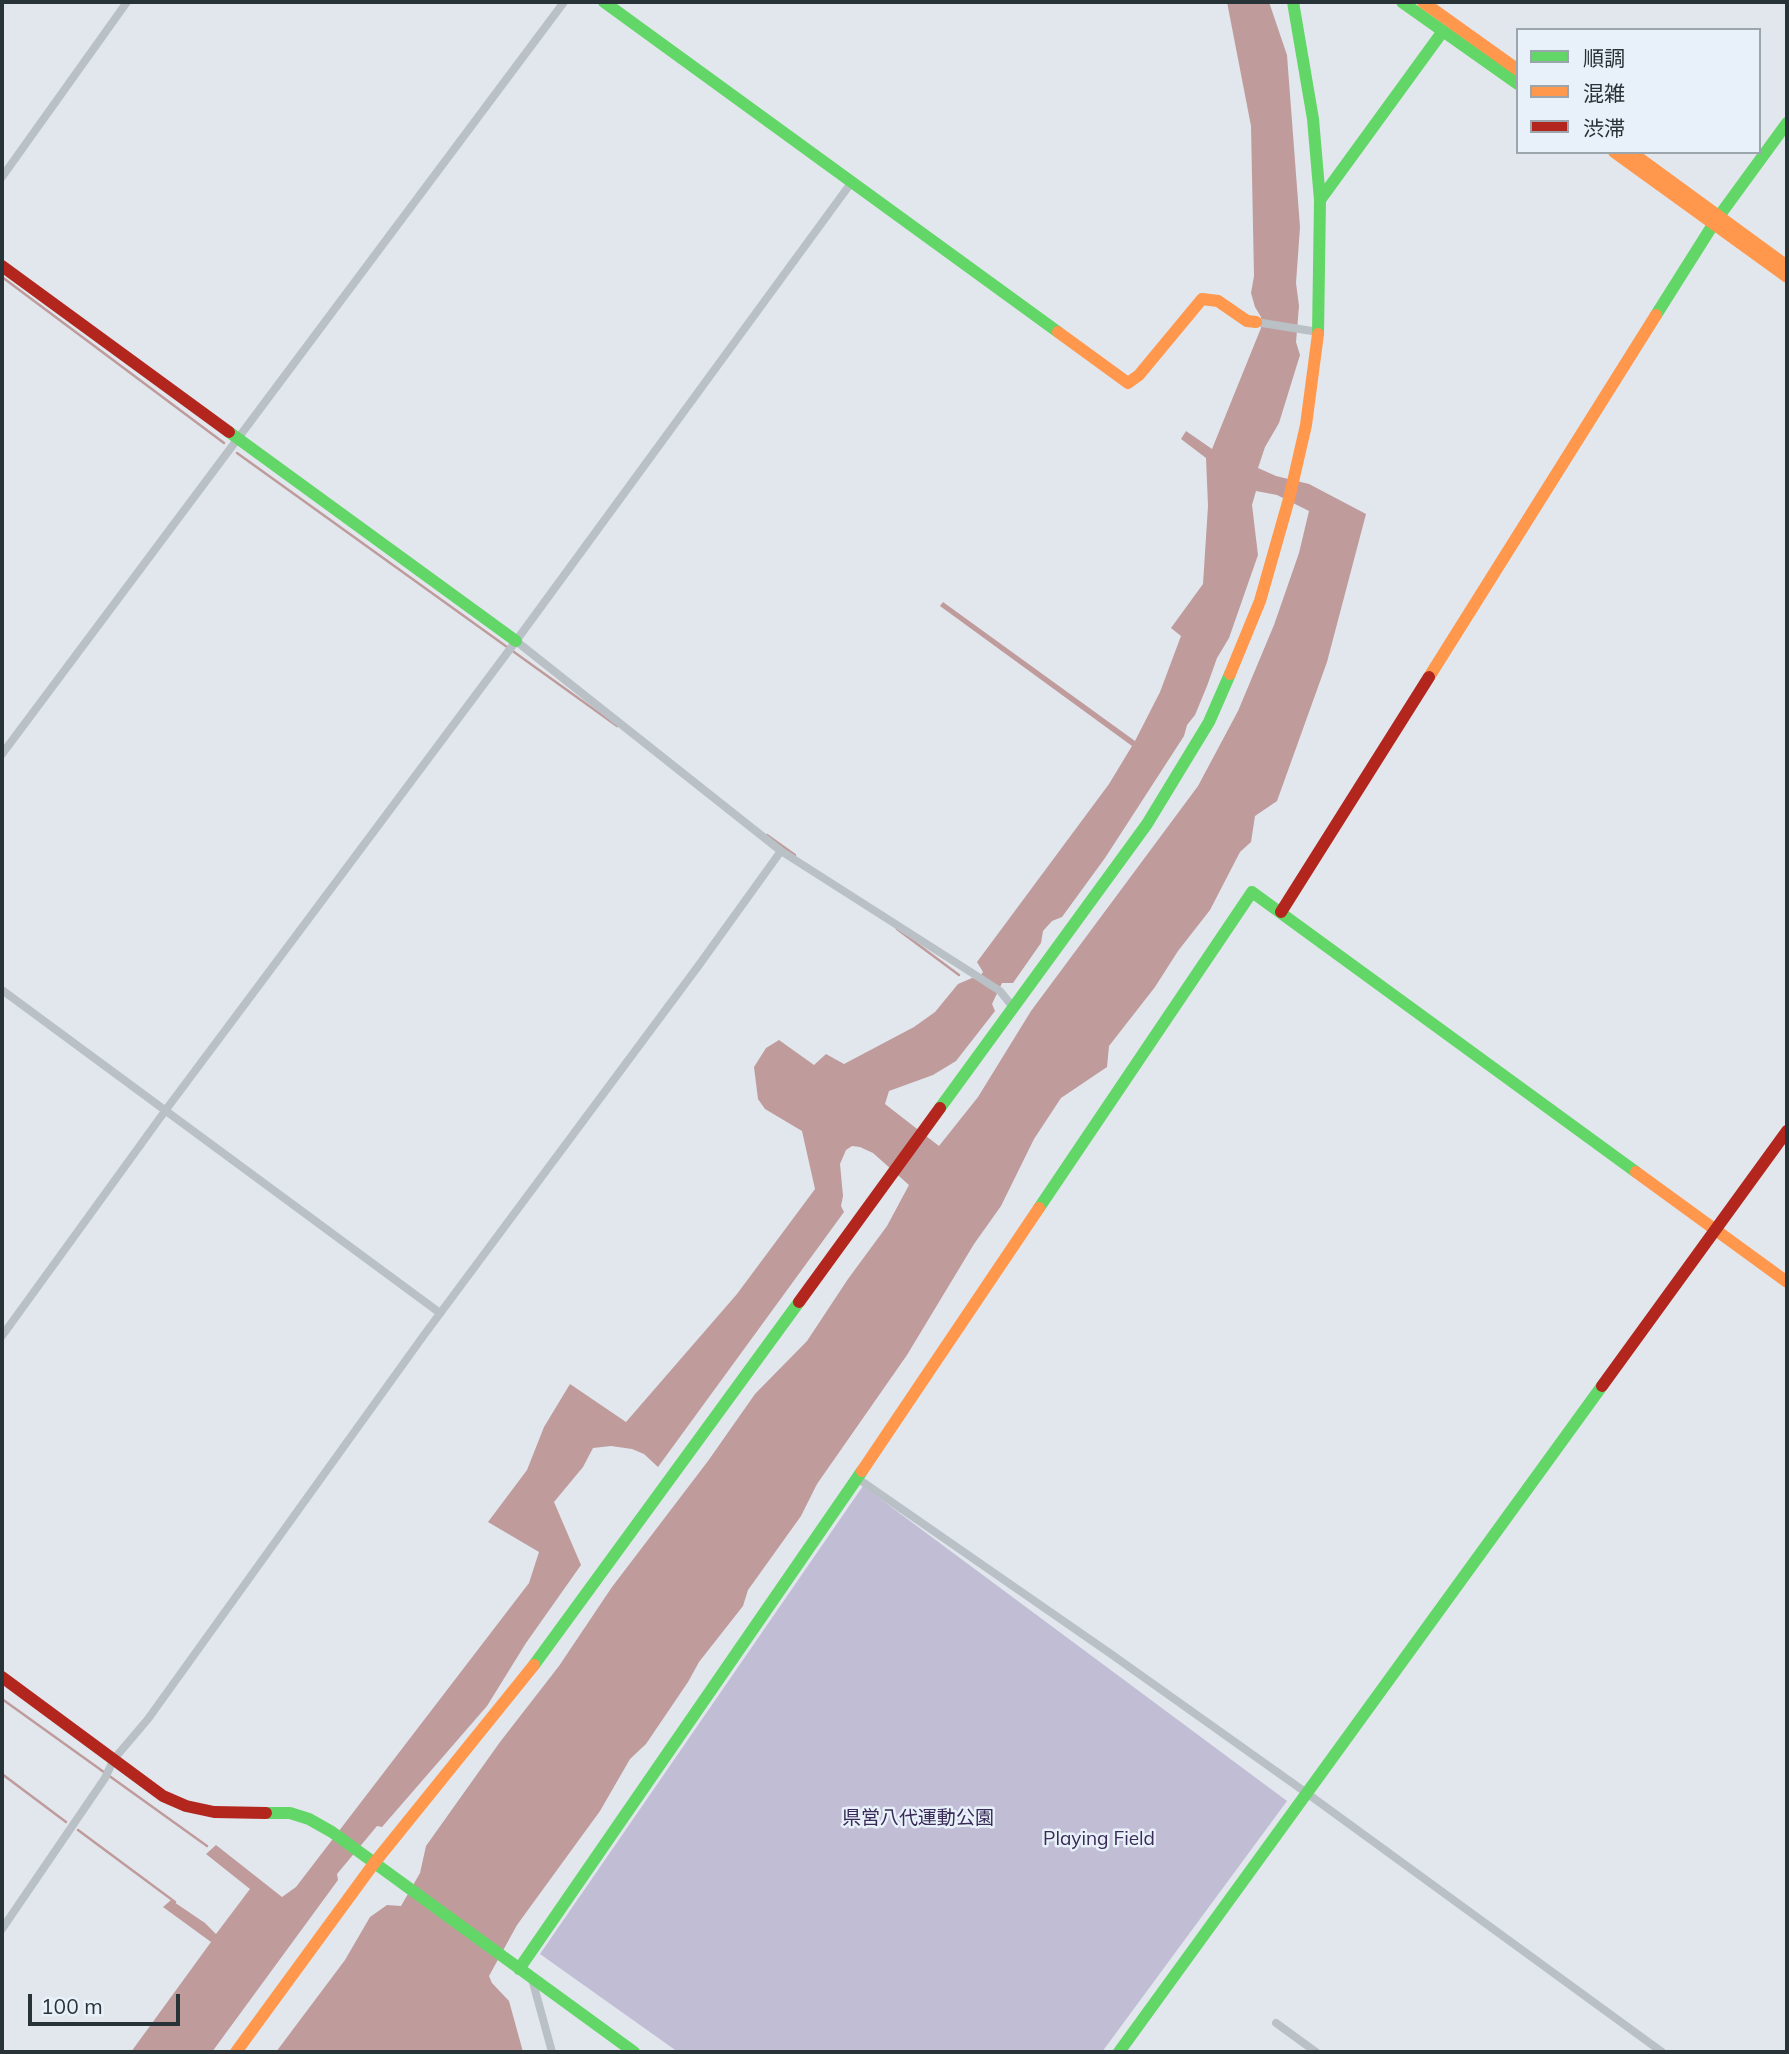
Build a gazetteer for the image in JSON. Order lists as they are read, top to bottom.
{
  "parks": ["県営八代運動公園", "Playing Field"],
  "legend": ["順調", "混雑", "渋滞"],
  "scale_bar": "100 m"
}
